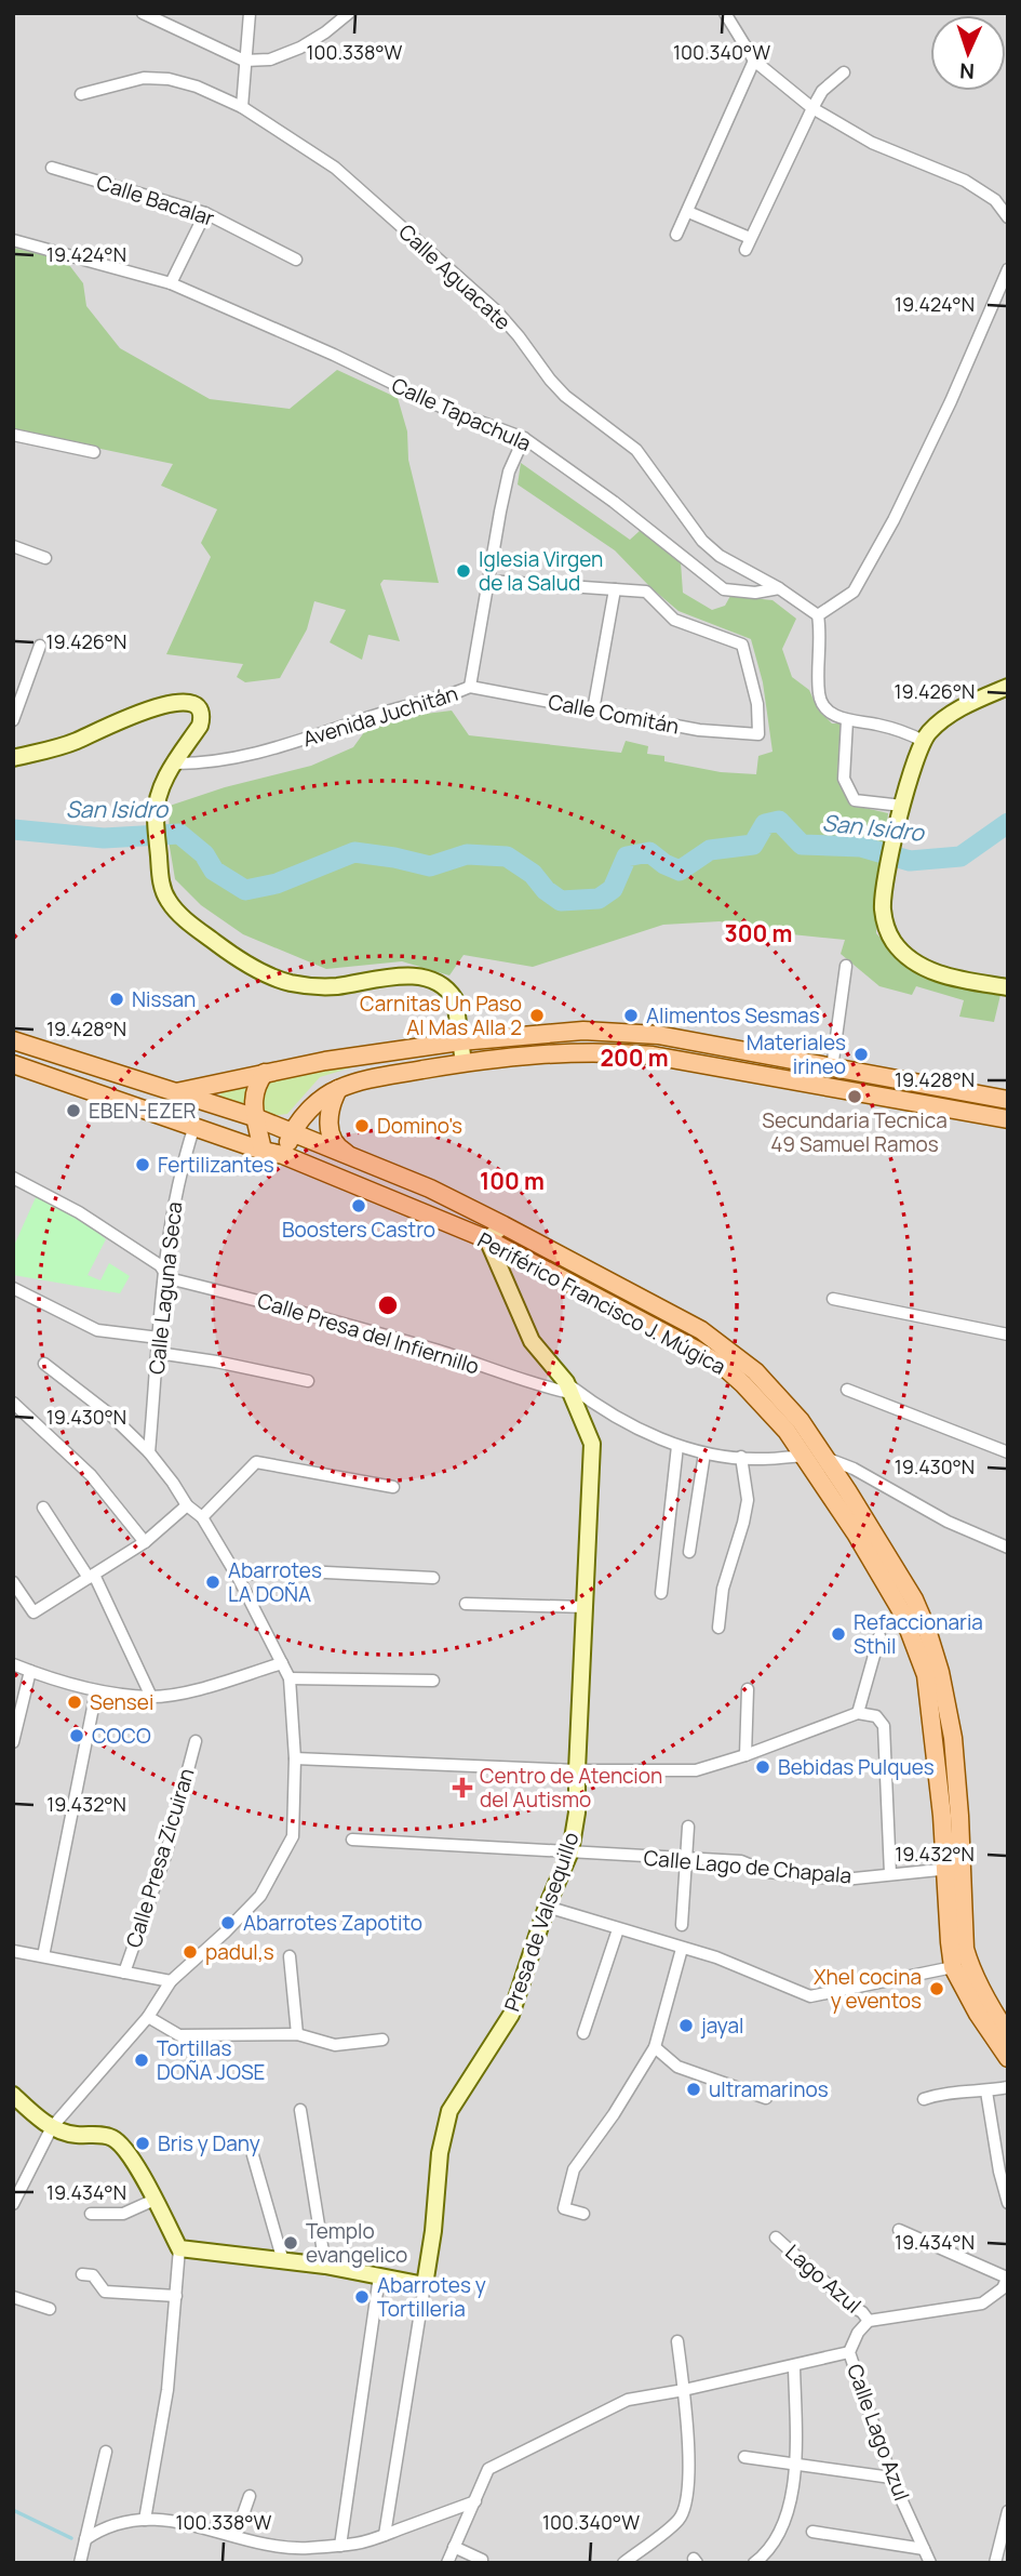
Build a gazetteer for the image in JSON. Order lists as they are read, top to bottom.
{
  "streets": {
    "main road": ["Periférico Francisco J. Múgica"],
    "street": [
      "Calle Bacalar",
      "Calle Aguacate",
      "Calle Tapachula",
      "Calle Comitán",
      "Avenida Juchitán",
      "Calle Laguna Seca",
      "Calle Presa del Infiernillo",
      "Calle Presa Zicuiran",
      "Calle Lago de Chapala",
      "Presa de Valsequillo",
      "Lago Azul",
      "Calle Lago Azul"
    ]
  },
  "crossings": [
    ["Calle Aguacate", "Calle Tapachula"],
    ["Calle Tapachula", "Avenida Juchitán"],
    ["Calle Comitán", "Avenida Juchitán"],
    ["Calle Laguna Seca", "Periférico Francisco J. Múgica"],
    ["Calle Laguna Seca", "Calle Presa del Infiernillo"],
    ["Periférico Francisco J. Múgica", "Calle Presa del Infiernillo"],
    ["Periférico Francisco J. Múgica", "Calle Lago de Chapala"],
    ["Periférico Francisco J. Múgica", "Presa de Valsequillo"],
    ["Calle Presa del Infiernillo", "Presa de Valsequillo"],
    ["Calle Lago de Chapala", "Presa de Valsequillo"],
    ["Lago Azul", "Calle Lago Azul"]
  ],
  "water": ["San Isidro"],
  "places": {
    "other": [
      "Iglesia Virgen de la Salud",
      "Nissan",
      "Carnitas Un Paso Al Mas Alla 2",
      "Alimentos Sesmas",
      "Materiales irineo",
      "Secundaria Tecnica 49 Samuel Ramos",
      "EBEN-EZER",
      "Domino's",
      "Fertilizantes",
      "Boosters Castro",
      "Abarrotes LA DOÑA",
      "Refaccionaria Sthil",
      "Sensei",
      "COCO",
      "Bebidas Pulques",
      "Abarrotes Zapotito",
      "padul,s",
      "Xhel cocina y eventos",
      "jayal",
      "Tortillas DOÑA JOSE",
      "ultramarinos",
      "Bris y Dany",
      "Templo evangelico",
      "Abarrotes y Tortilleria"
    ],
    "health": ["Centro de Atencion del Autismo"]
  },
  "north": "bottom",
  "coordinates": [
    "100.338°W",
    "100.340°W",
    "19.424°N",
    "19.426°N",
    "19.428°N",
    "19.430°N",
    "19.432°N",
    "19.434°N"
  ],
  "rings": ["300 m", "200 m", "100 m"]
}
